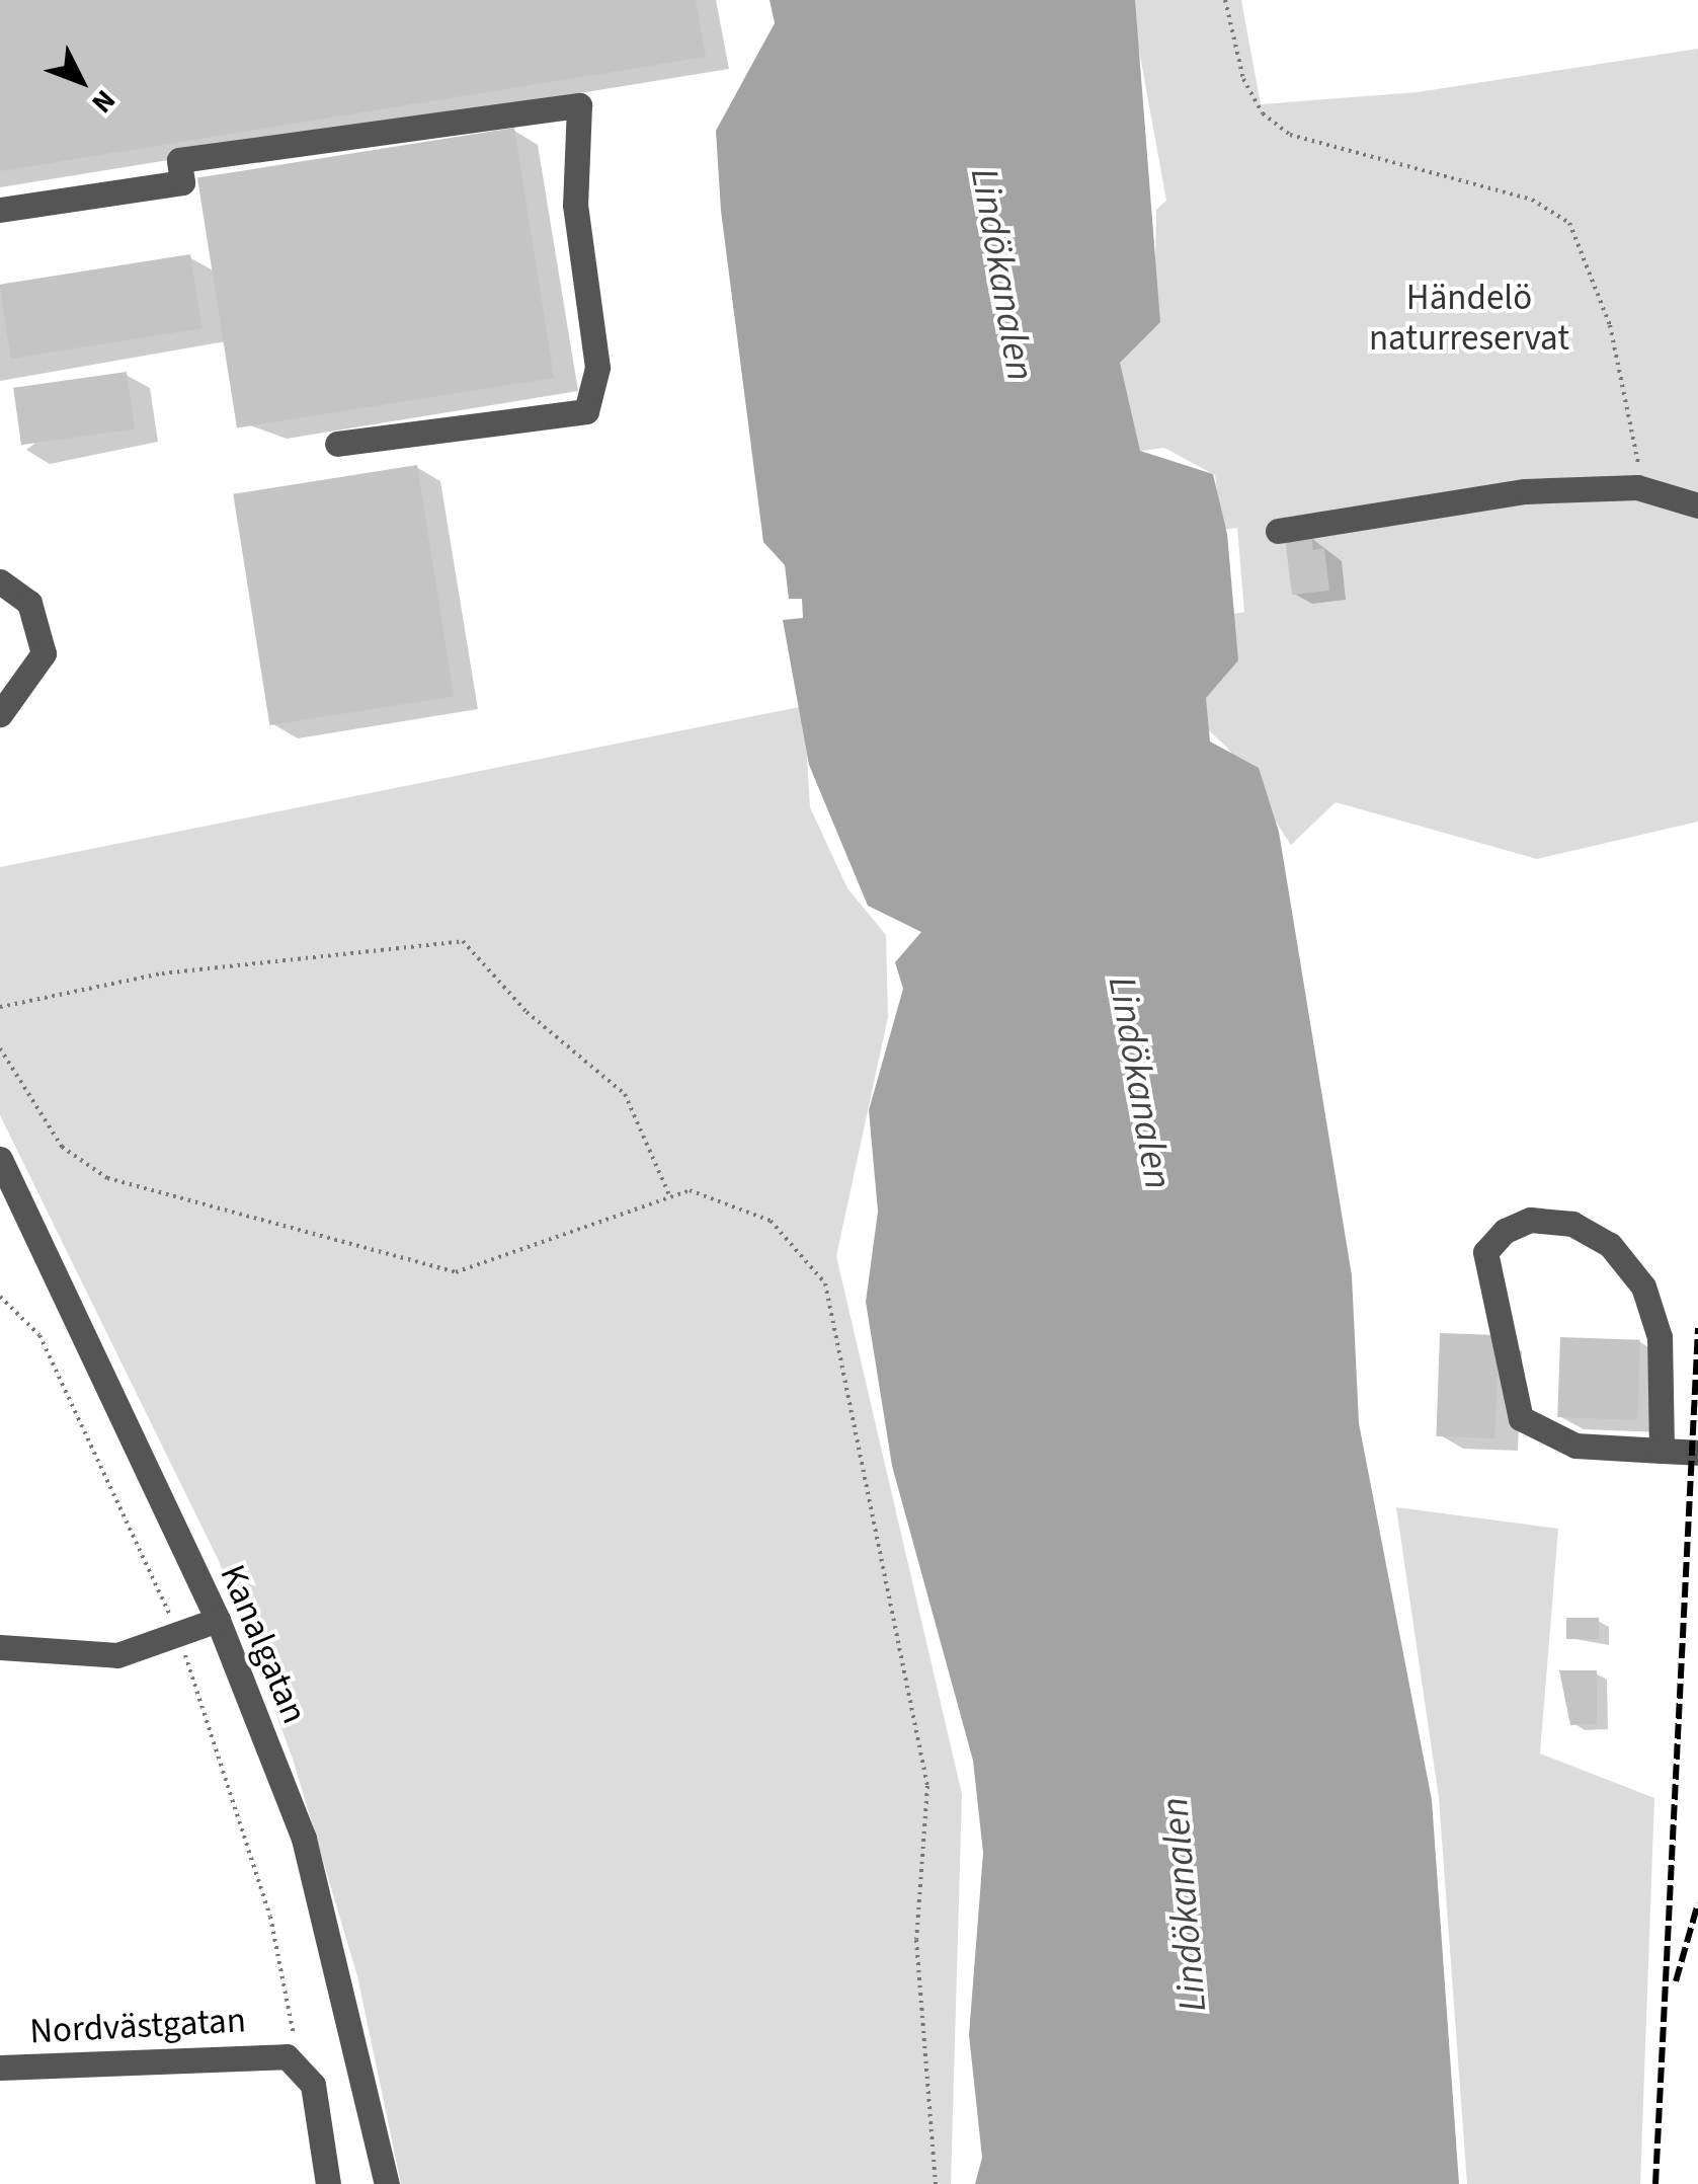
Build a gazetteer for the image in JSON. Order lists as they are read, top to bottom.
{
  "streets": {
    "street": ["Kanalgatan", "Nordvästgatan"]
  },
  "water": ["Lindökanalen"],
  "parks": ["Händelö naturreservat"],
  "north": "bottom right"
}
